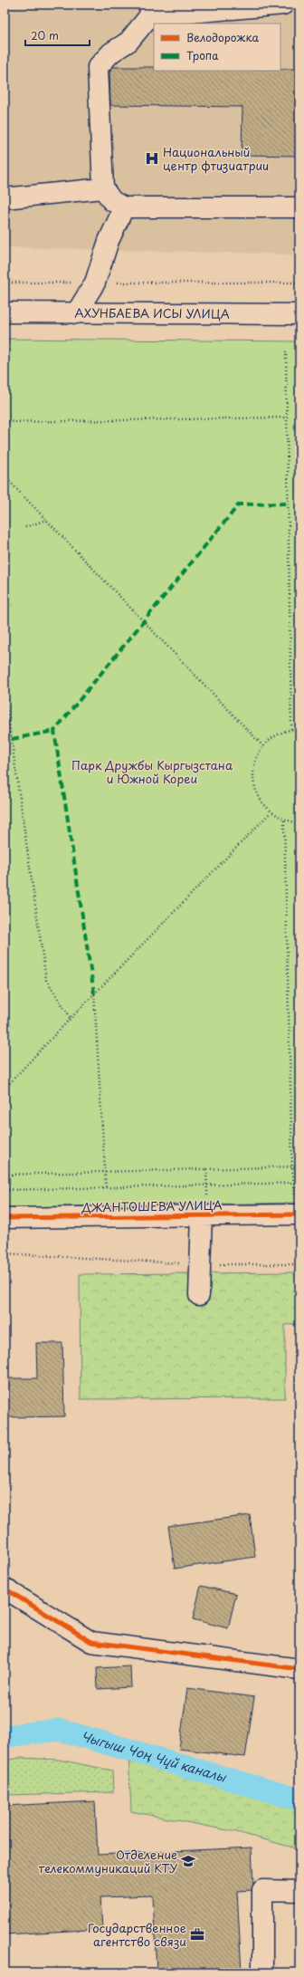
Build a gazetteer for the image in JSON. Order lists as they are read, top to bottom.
{
  "streets": {
    "street": ["АХУНБАЕВА ИСЫ УЛИЦА", "ДЖАНТОШЕВА УЛИЦА"]
  },
  "water": ["Чыгыш Чоң Чүй каналы"],
  "parks": ["Парк Дружбы Кыргызстана и Южной Кореи"],
  "places": {
    "hospital": ["Национальный центр фтизиатрии"],
    "school or university": ["Отделение телекоммуникаций КТУ"],
    "office": ["Государственное агентство связи"]
  },
  "legend": ["Велодорожка", "Тропа"],
  "scale_bar": "20 m"
}
